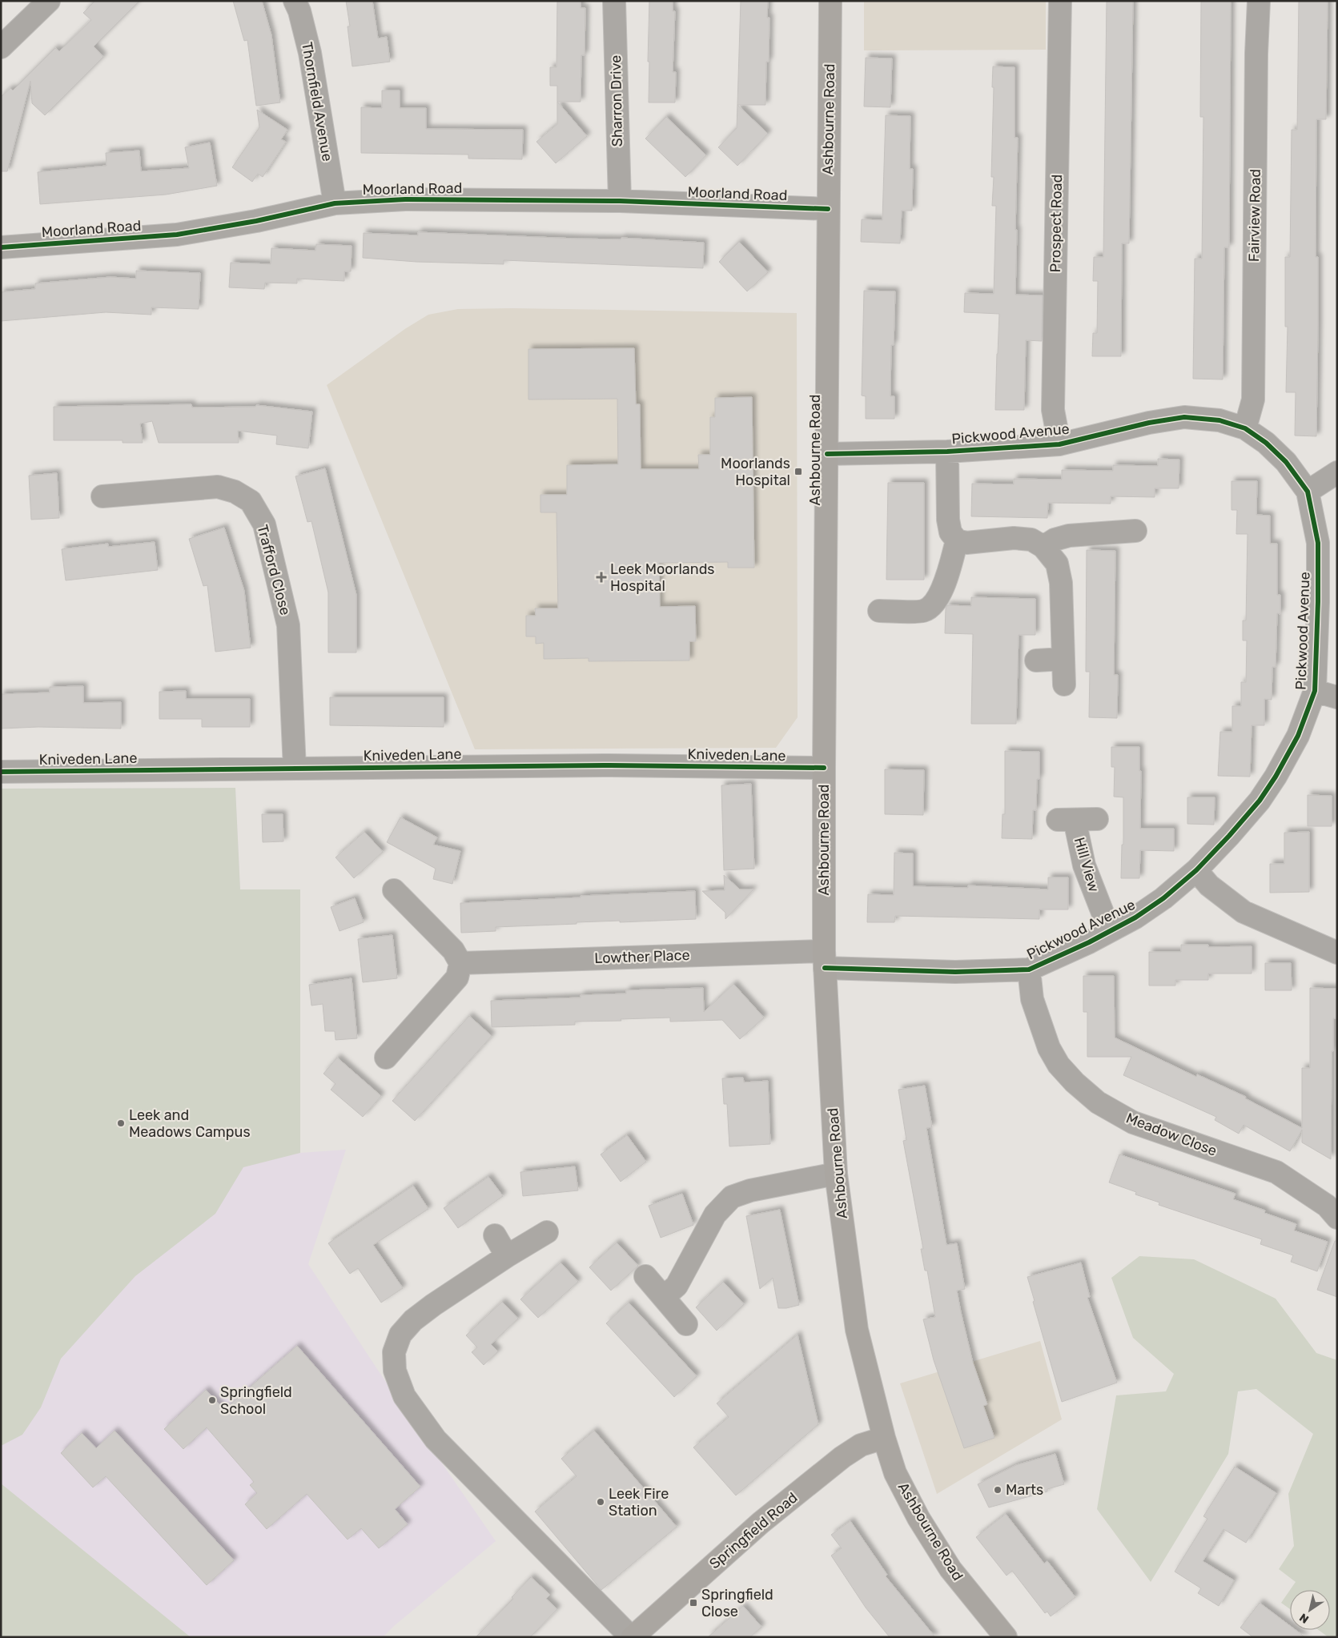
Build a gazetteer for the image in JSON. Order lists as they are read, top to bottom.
{
  "streets": {
    "highway": ["Ashbourne Road", "Springfield Road"],
    "street": [
      "Sharron Drive",
      "Thornfield Avenue",
      "Moorland Road",
      "Fairview Road",
      "Prospect Road",
      "Pickwood Avenue",
      "Trafford Close",
      "Kniveden Lane",
      "Hill View",
      "Lowther Place",
      "Meadow Close"
    ]
  },
  "crossings": [
    ["Sharron Drive", "Moorland Road"],
    ["Thornfield Avenue", "Moorland Road"],
    ["Ashbourne Road", "Moorland Road"],
    ["Ashbourne Road", "Pickwood Avenue"],
    ["Ashbourne Road", "Kniveden Lane"],
    ["Ashbourne Road", "Lowther Place"],
    ["Ashbourne Road", "Springfield Road"],
    ["Fairview Road", "Pickwood Avenue"],
    ["Prospect Road", "Pickwood Avenue"],
    ["Pickwood Avenue", "Hill View"],
    ["Pickwood Avenue", "Lowther Place"],
    ["Pickwood Avenue", "Meadow Close"],
    ["Trafford Close", "Kniveden Lane"]
  ],
  "places": {
    "transit": ["Moorlands Hospital", "Springfield Close"],
    "health": ["Leek Moorlands Hospital"],
    "other": [
      "Leek and Meadows Campus",
      "Springfield School",
      "Marts",
      "Leek Fire Station"
    ]
  },
  "north": "bottom left"
}
